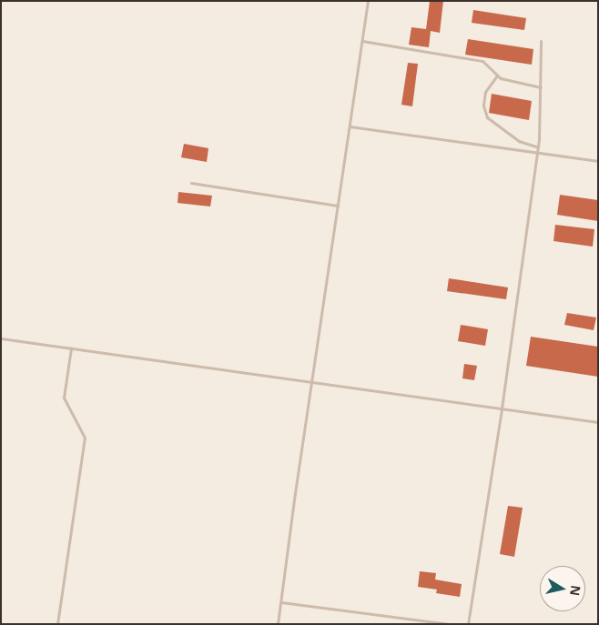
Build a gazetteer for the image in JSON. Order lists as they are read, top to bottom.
{
  "north": "right"
}
